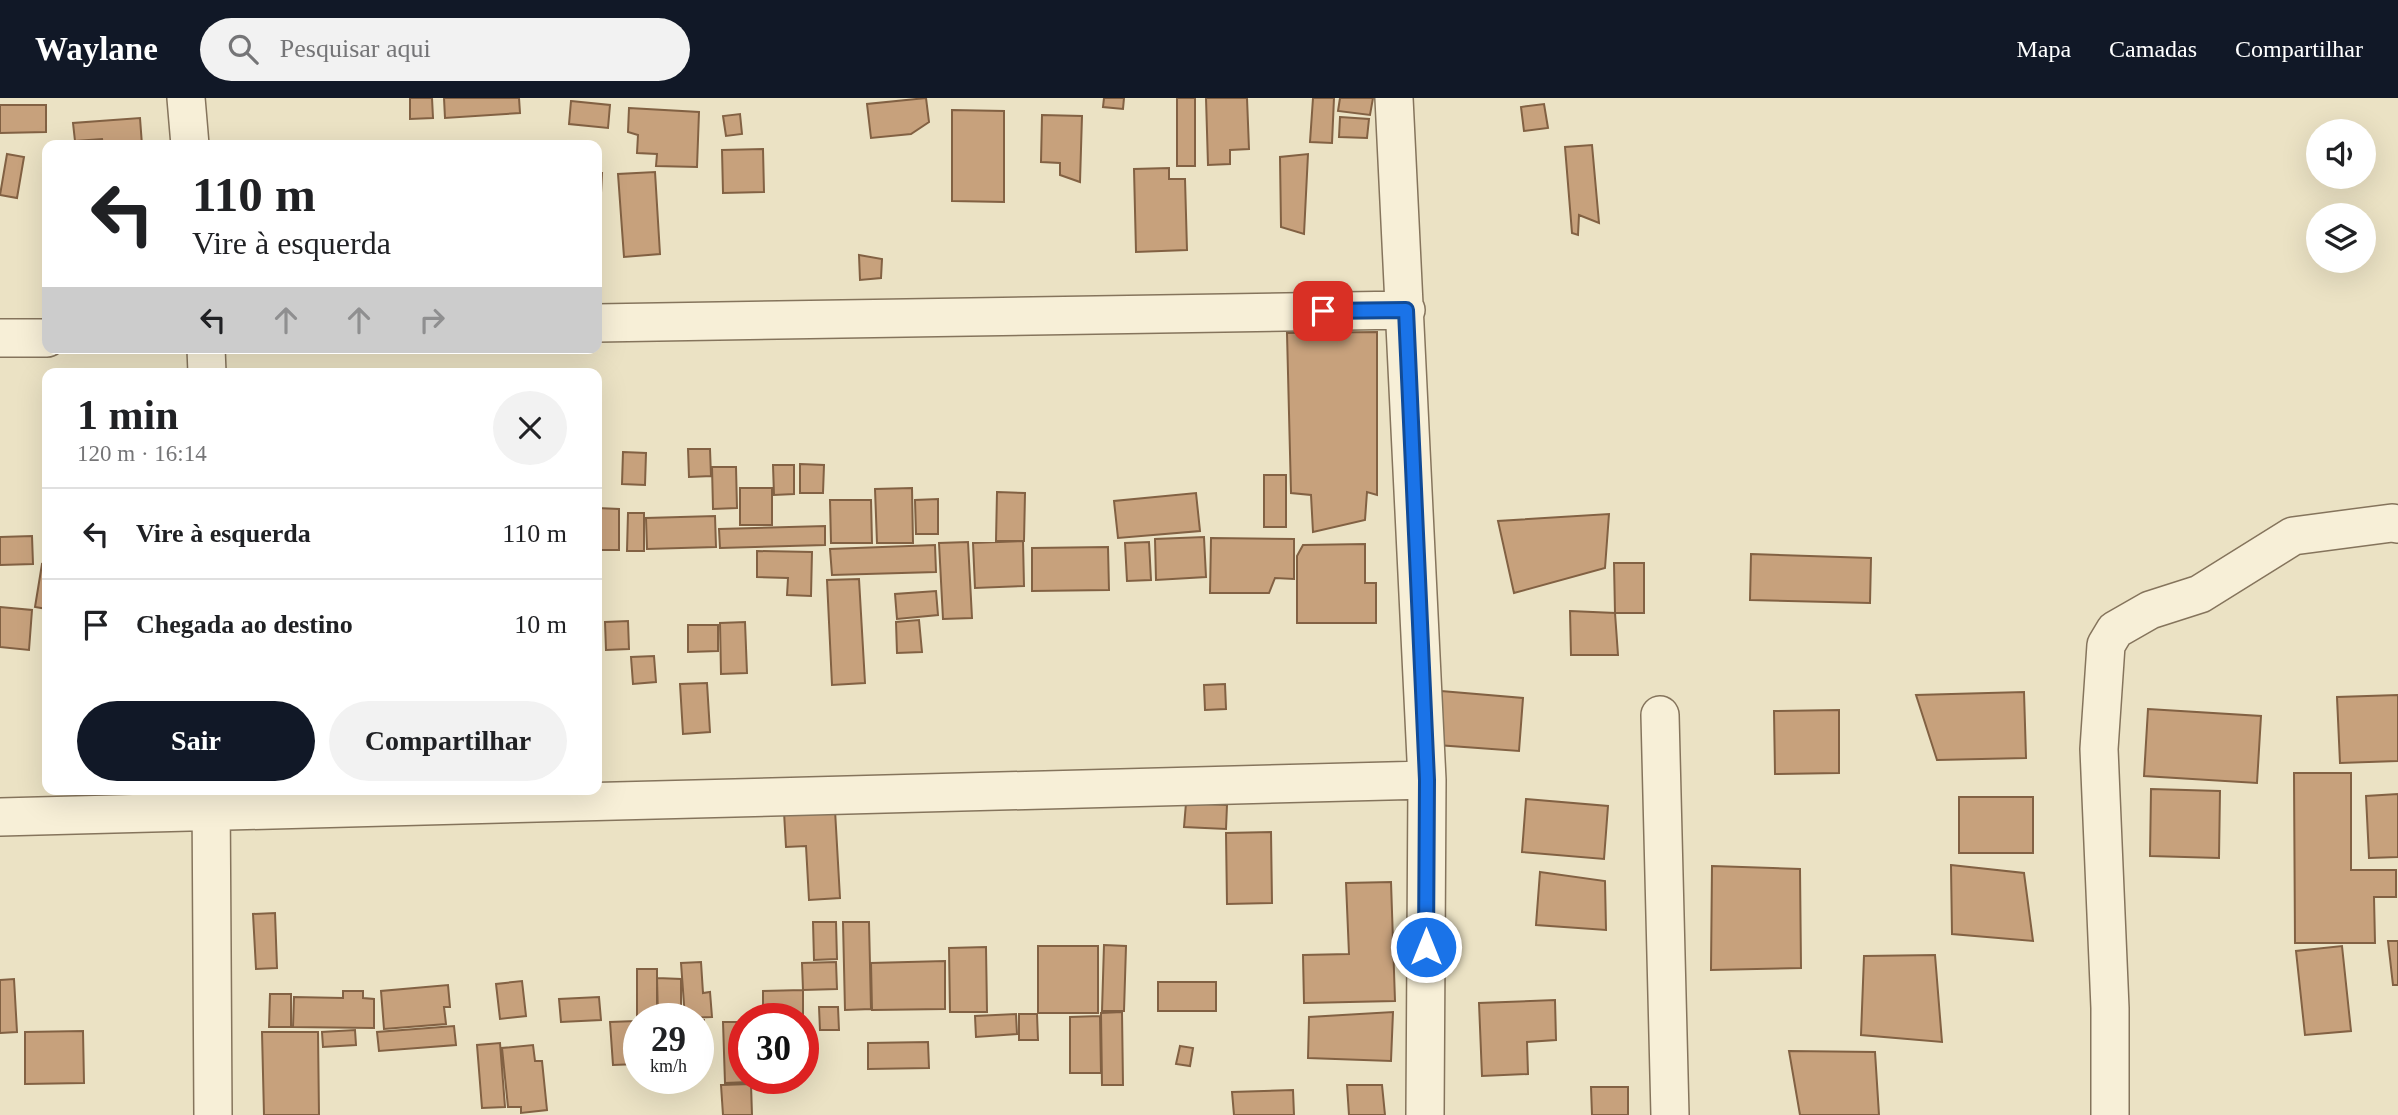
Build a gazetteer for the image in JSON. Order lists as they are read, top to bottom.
{
  "page": {
    "header": "Waylane",
    "search": "Pesquisar aqui",
    "nav": ["Mapa", "Camadas", "Compartilhar"],
    "turn": ["110 m", "Vire à esquerda"],
    "heading": ["1 min", "120 m · 16:14"],
    "list": [
      {
        "name": "Vire à esquerda",
        "value": "110 m"
      },
      {
        "name": "Chegada ao destino",
        "value": "10 m"
      }
    ],
    "buttons": ["Sair", "Compartilhar"],
    "speed": "29 km/h",
    "limit": "30"
  }
}
